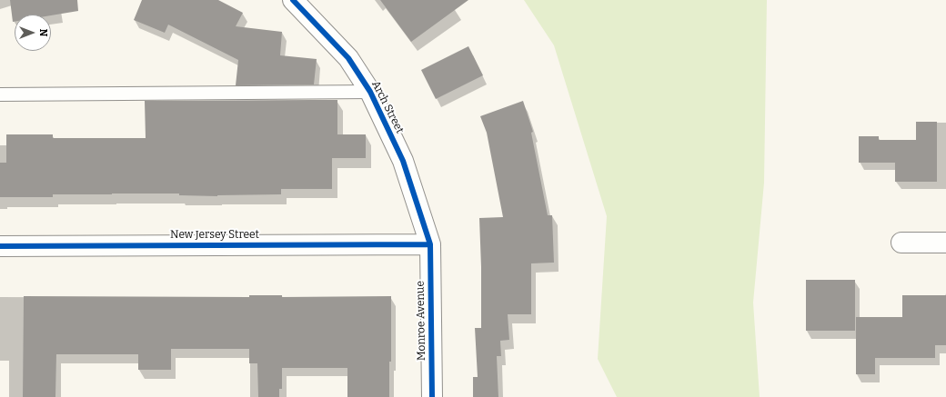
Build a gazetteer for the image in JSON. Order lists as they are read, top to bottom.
{
  "streets": {
    "street": ["Arch Street", "New Jersey Street", "Monroe Avenue"]
  },
  "crossings": [
    ["Arch Street", "New Jersey Street"],
    ["Arch Street", "Monroe Avenue"],
    ["New Jersey Street", "Monroe Avenue"]
  ],
  "north": "right"
}
